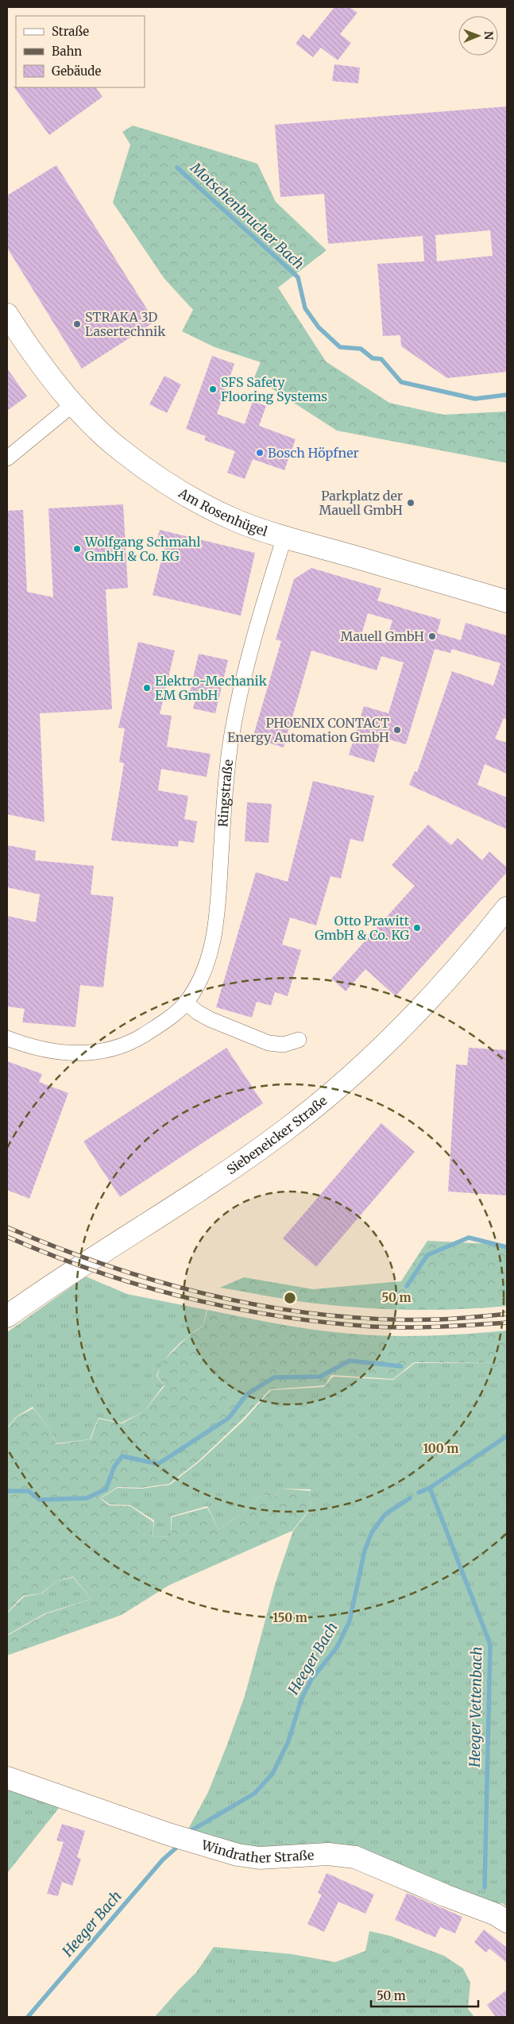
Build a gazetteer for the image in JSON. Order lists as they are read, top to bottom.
{
  "streets": {
    "street": [
      "Am Rosenhügel",
      "Ringstraße",
      "Siebeneicker Straße",
      "Windrather Straße"
    ]
  },
  "crossings": [
    ["Am Rosenhügel", "Ringstraße"]
  ],
  "water": ["Motschenbrucher Bach", "Heeger Bach", "Heeger Vettenbach"],
  "places": [
    "STRAKA 3D Lasertechnik",
    "SFS Safety Flooring Systems",
    "Bosch Höpfner",
    "Parkplatz der Mauell GmbH",
    "Wolfgang Schmahl GmbH & Co. KG",
    "Mauell GmbH",
    "Elektro-Mechanik EM GmbH",
    "PHOENIX CONTACT Energy Automation GmbH",
    "Otto Prawitt GmbH & Co. KG"
  ],
  "legend": ["Straße", "Bahn", "Gebäude"],
  "scale_bar": "50 m",
  "north": "right",
  "rings": ["50 m", "100 m", "150 m"]
}
